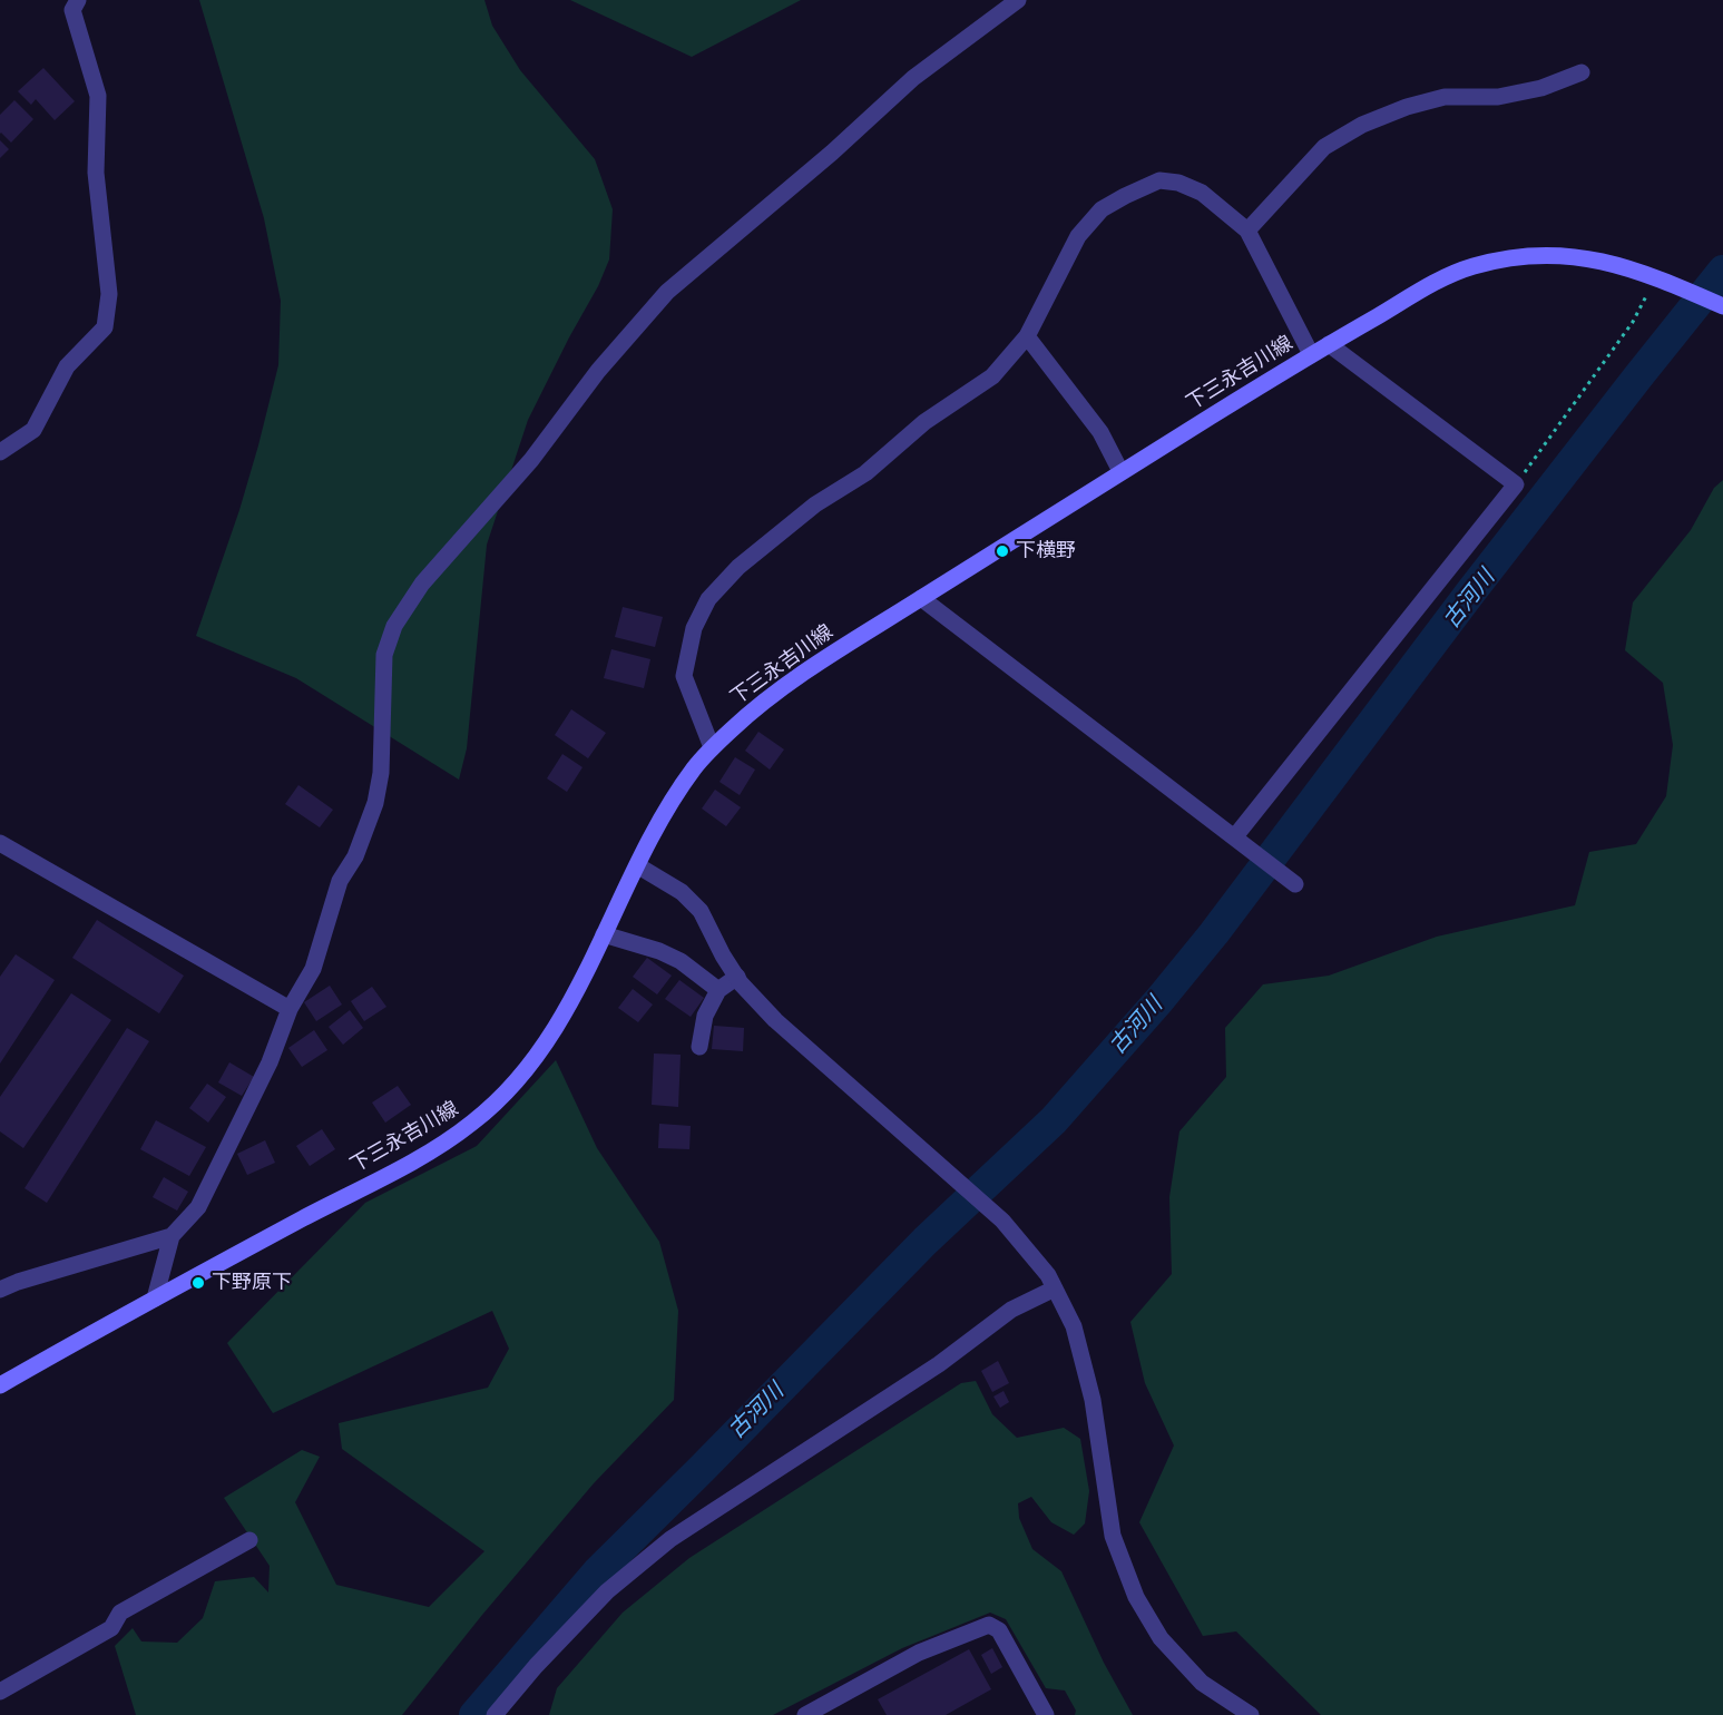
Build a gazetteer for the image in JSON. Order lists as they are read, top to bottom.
{
  "streets": {
    "main road": ["下三永吉川線"]
  },
  "water": ["古河川"],
  "places": ["下横野", "下野原下"]
}
